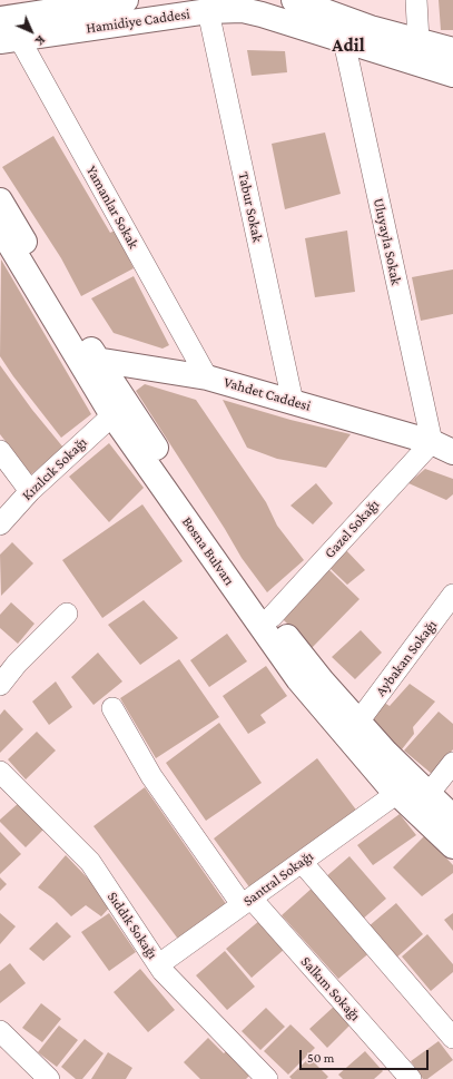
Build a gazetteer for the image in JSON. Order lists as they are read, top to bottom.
{
  "streets": {
    "main road": ["Hamidiye Caddesi", "Vahdet Caddesi", "Bosna Bulvarı"],
    "street": [
      "Yamanlar Sokak",
      "Tabur Sokak",
      "Uluyayla Sokak",
      "Kızılcık Sokağı",
      "Gazel Sokağı",
      "Aybakan Sokağı",
      "Santral Sokağı",
      "Sıddık Sokağı",
      "Salkım Sokağı"
    ]
  },
  "crossings": [
    ["Hamidiye Caddesi", "Yamanlar Sokak"],
    ["Hamidiye Caddesi", "Tabur Sokak"],
    ["Hamidiye Caddesi", "Uluyayla Sokak"],
    ["Yamanlar Sokak", "Vahdet Caddesi"],
    ["Tabur Sokak", "Vahdet Caddesi"],
    ["Uluyayla Sokak", "Vahdet Caddesi"],
    ["Uluyayla Sokak", "Gazel Sokağı"],
    ["Vahdet Caddesi", "Gazel Sokağı"],
    ["Vahdet Caddesi", "Bosna Bulvarı"],
    ["Kızılcık Sokağı", "Bosna Bulvarı"],
    ["Gazel Sokağı", "Bosna Bulvarı"],
    ["Bosna Bulvarı", "Aybakan Sokağı"],
    ["Bosna Bulvarı", "Santral Sokağı"],
    ["Santral Sokağı", "Sıddık Sokağı"],
    ["Santral Sokağı", "Salkım Sokağı"]
  ],
  "districts": ["Adil"],
  "scale_bar": "50 m",
  "north": "bottom right"
}
